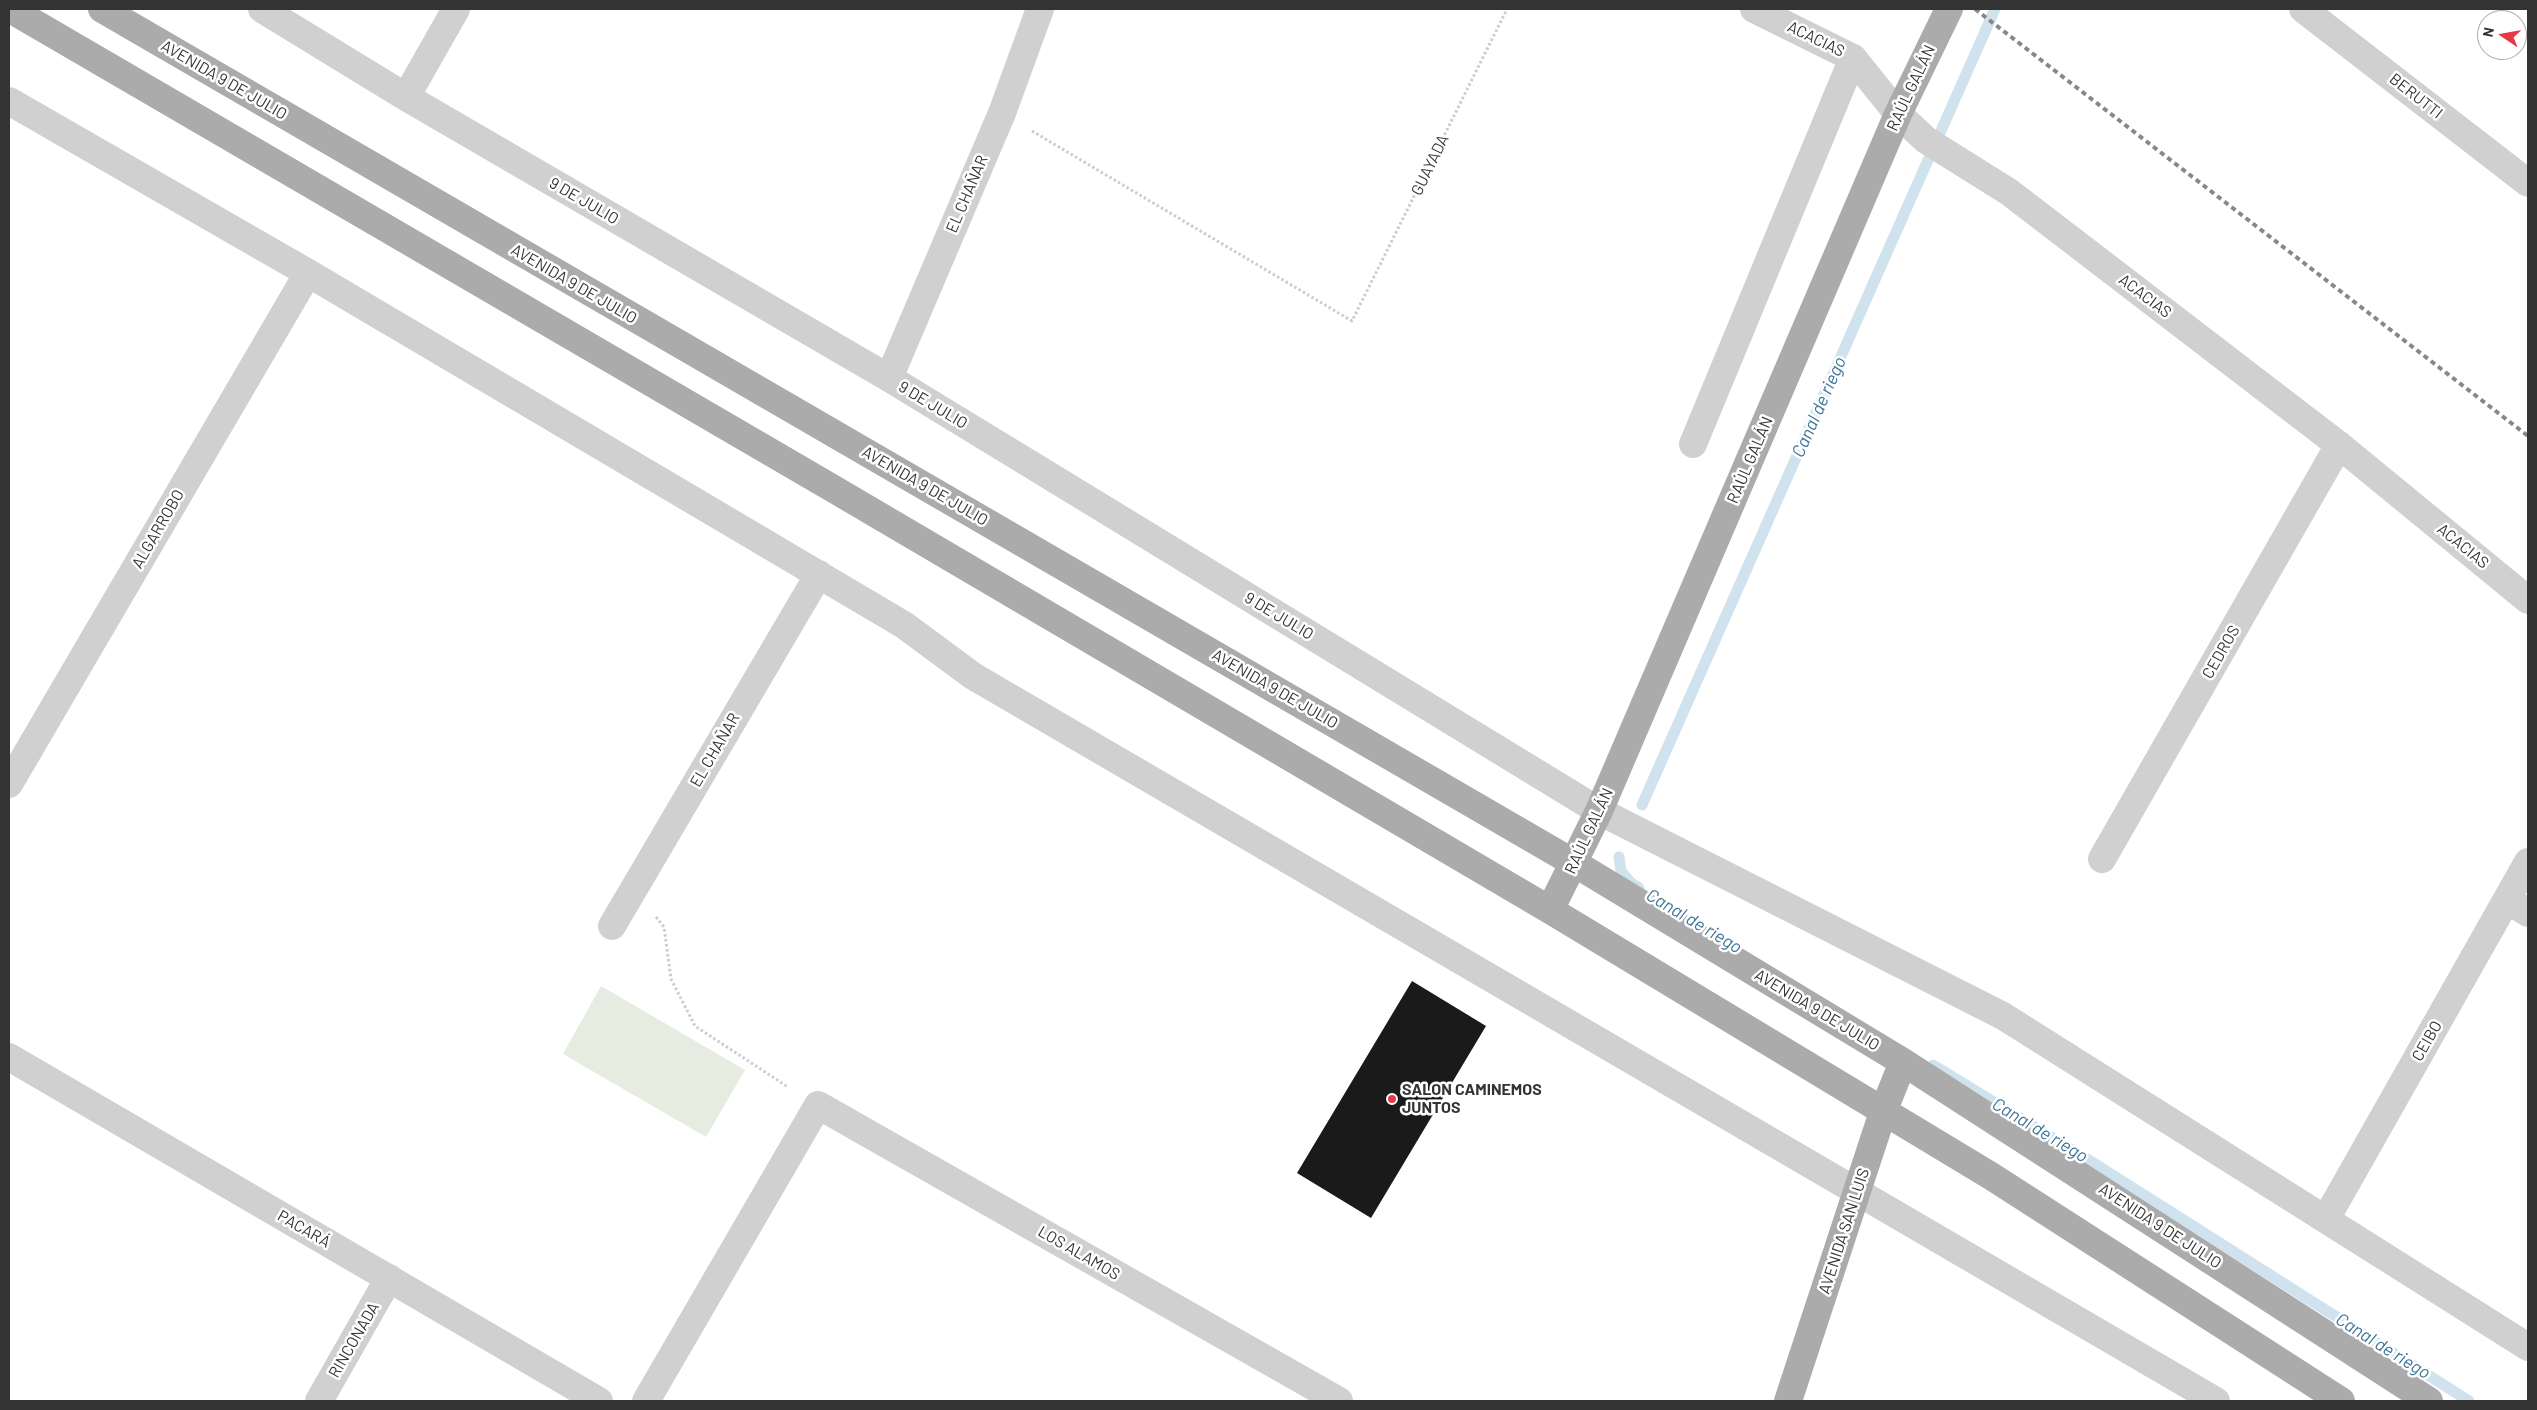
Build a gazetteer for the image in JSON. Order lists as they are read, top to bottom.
{
  "streets": {
    "main road": ["AVENIDA 9 DE JULIO", "RAÚL GALÁN", "AVENIDA SAN LUIS"],
    "street": [
      "ACACIAS",
      "BERUTTI",
      "EL CHAÑAR",
      "9 DE JULIO",
      "ALGARROBO",
      "CEDROS",
      "CEIBO",
      "PACARÁ",
      "LOS ALAMOS",
      "RINCONADA"
    ],
    "path": ["GUAYADA"]
  },
  "crossings": [
    ["ACACIAS", "RAÚL GALÁN"],
    ["ACACIAS", "CEDROS"],
    ["AVENIDA 9 DE JULIO", "RAÚL GALÁN"],
    ["AVENIDA 9 DE JULIO", "AVENIDA SAN LUIS"],
    ["RAÚL GALÁN", "9 DE JULIO"],
    ["GUAYADA", "EL CHAÑAR"],
    ["EL CHAÑAR", "9 DE JULIO"],
    ["9 DE JULIO", "CEIBO"],
    ["PACARÁ", "RINCONADA"]
  ],
  "water": ["Canal de riego"],
  "places": ["SALON CAMINEMOS JUNTOS"],
  "north": "left"
}
